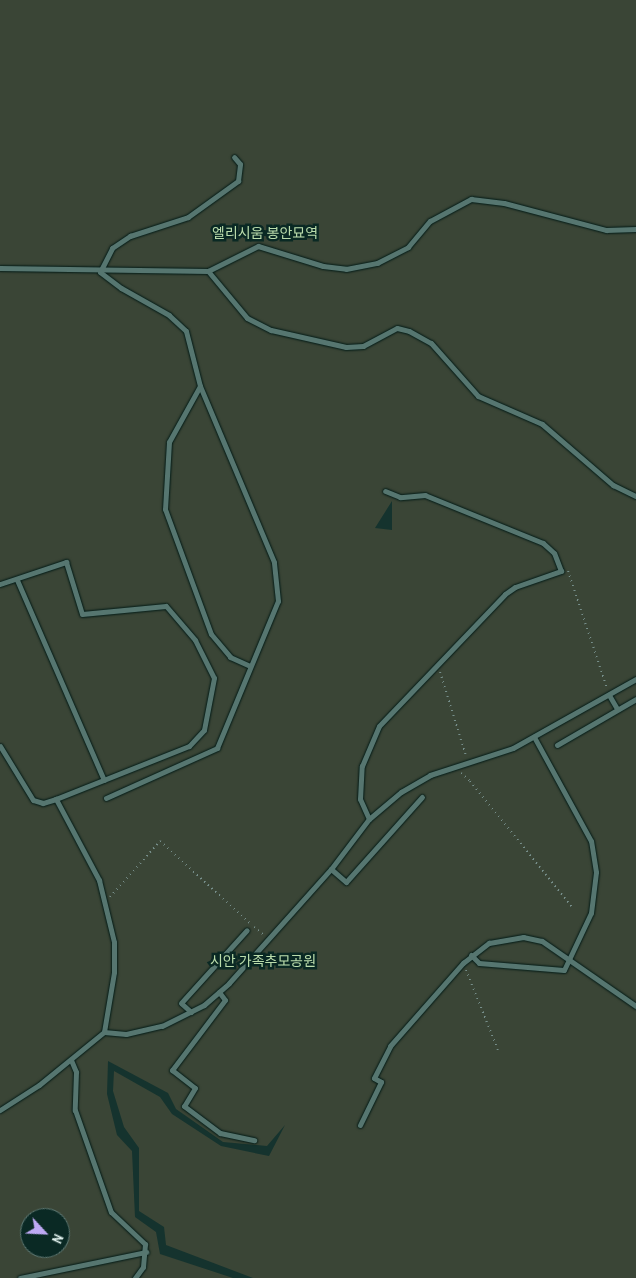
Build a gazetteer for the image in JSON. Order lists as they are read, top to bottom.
{
  "parks": ["엘리시움 봉안묘역", "시안 가족추모공원"],
  "north": "bottom right"
}
